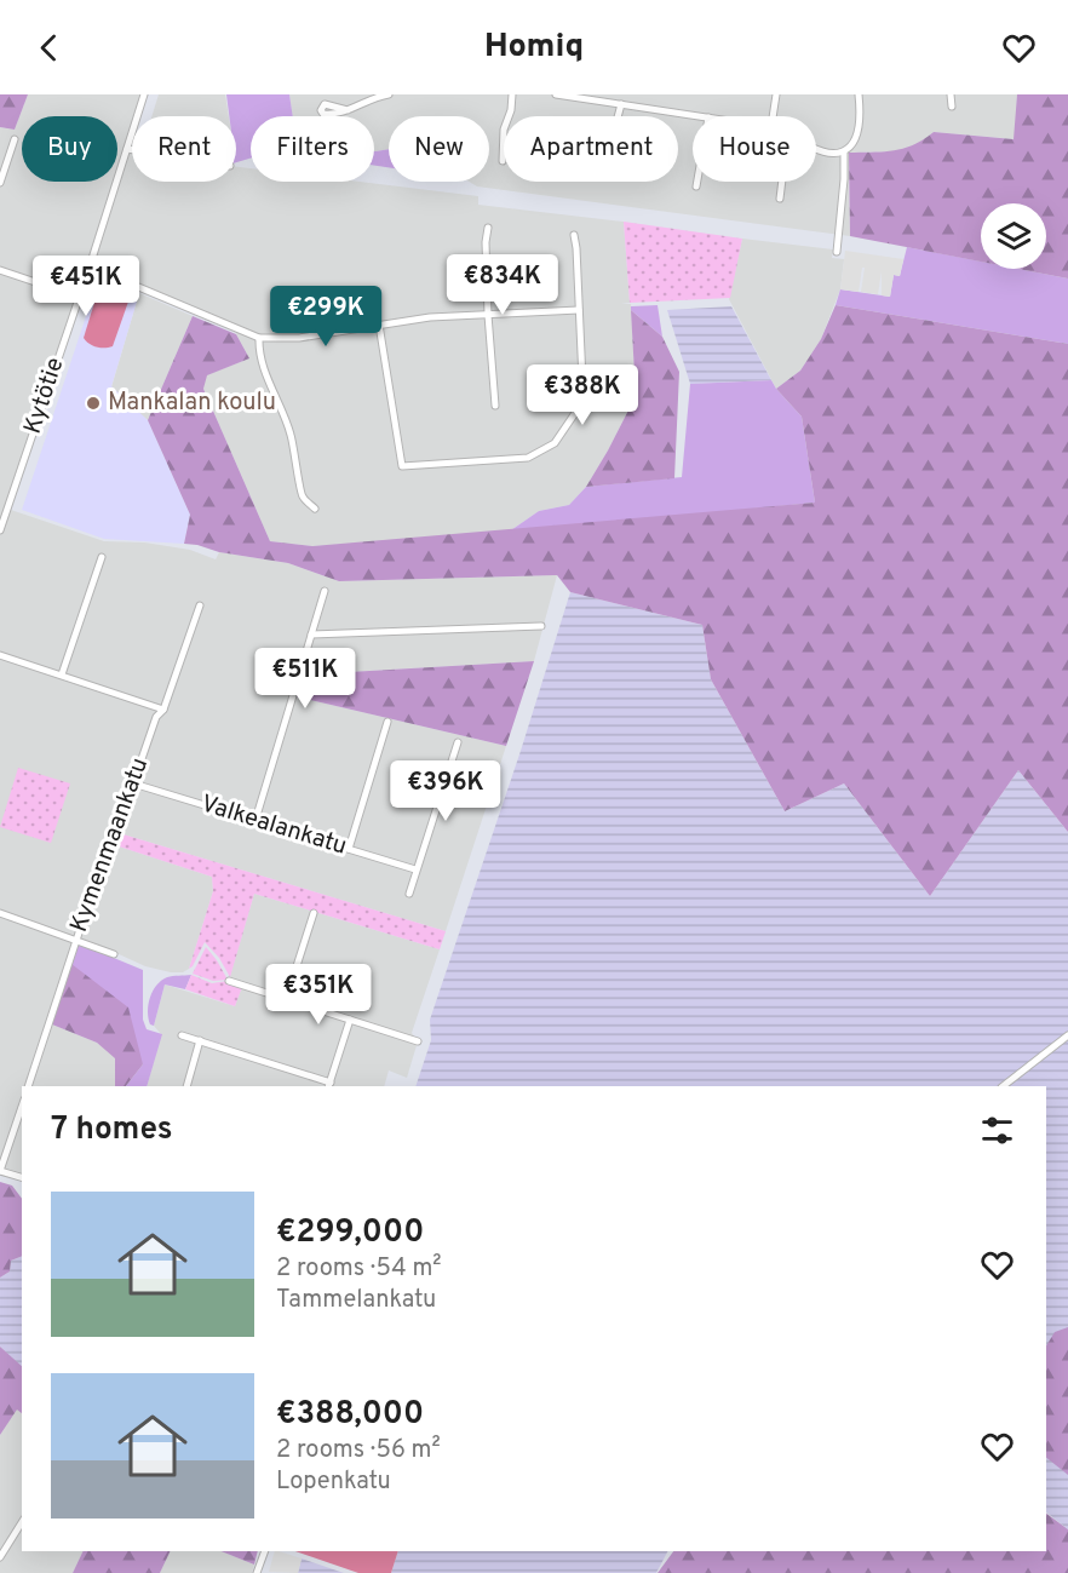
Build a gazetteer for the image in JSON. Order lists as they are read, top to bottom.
{
  "streets": {
    "street": ["Kytötie", "Valkealankatu", "Kymenmaankatu"]
  },
  "crossings": [
    ["Valkealankatu", "Kymenmaankatu"]
  ],
  "places": ["Mankalan koulu"],
  "page": {
    "header": "Homiq",
    "chip": [
      "Buy",
      "Rent",
      "Filters",
      "New",
      "Apartment",
      "House"
    ],
    "price": [
      "€834K",
      "€451K",
      "€299K",
      "€388K",
      "€511K",
      "€396K",
      "€351K"
    ],
    "heading": "7 homes",
    "list": [
      {
        "name": "€299,000",
        "note": "2 rooms · 54 m² · Tammelankatu"
      },
      {
        "name": "€388,000",
        "note": "2 rooms · 56 m² · Lopenkatu"
      }
    ]
  }
}
